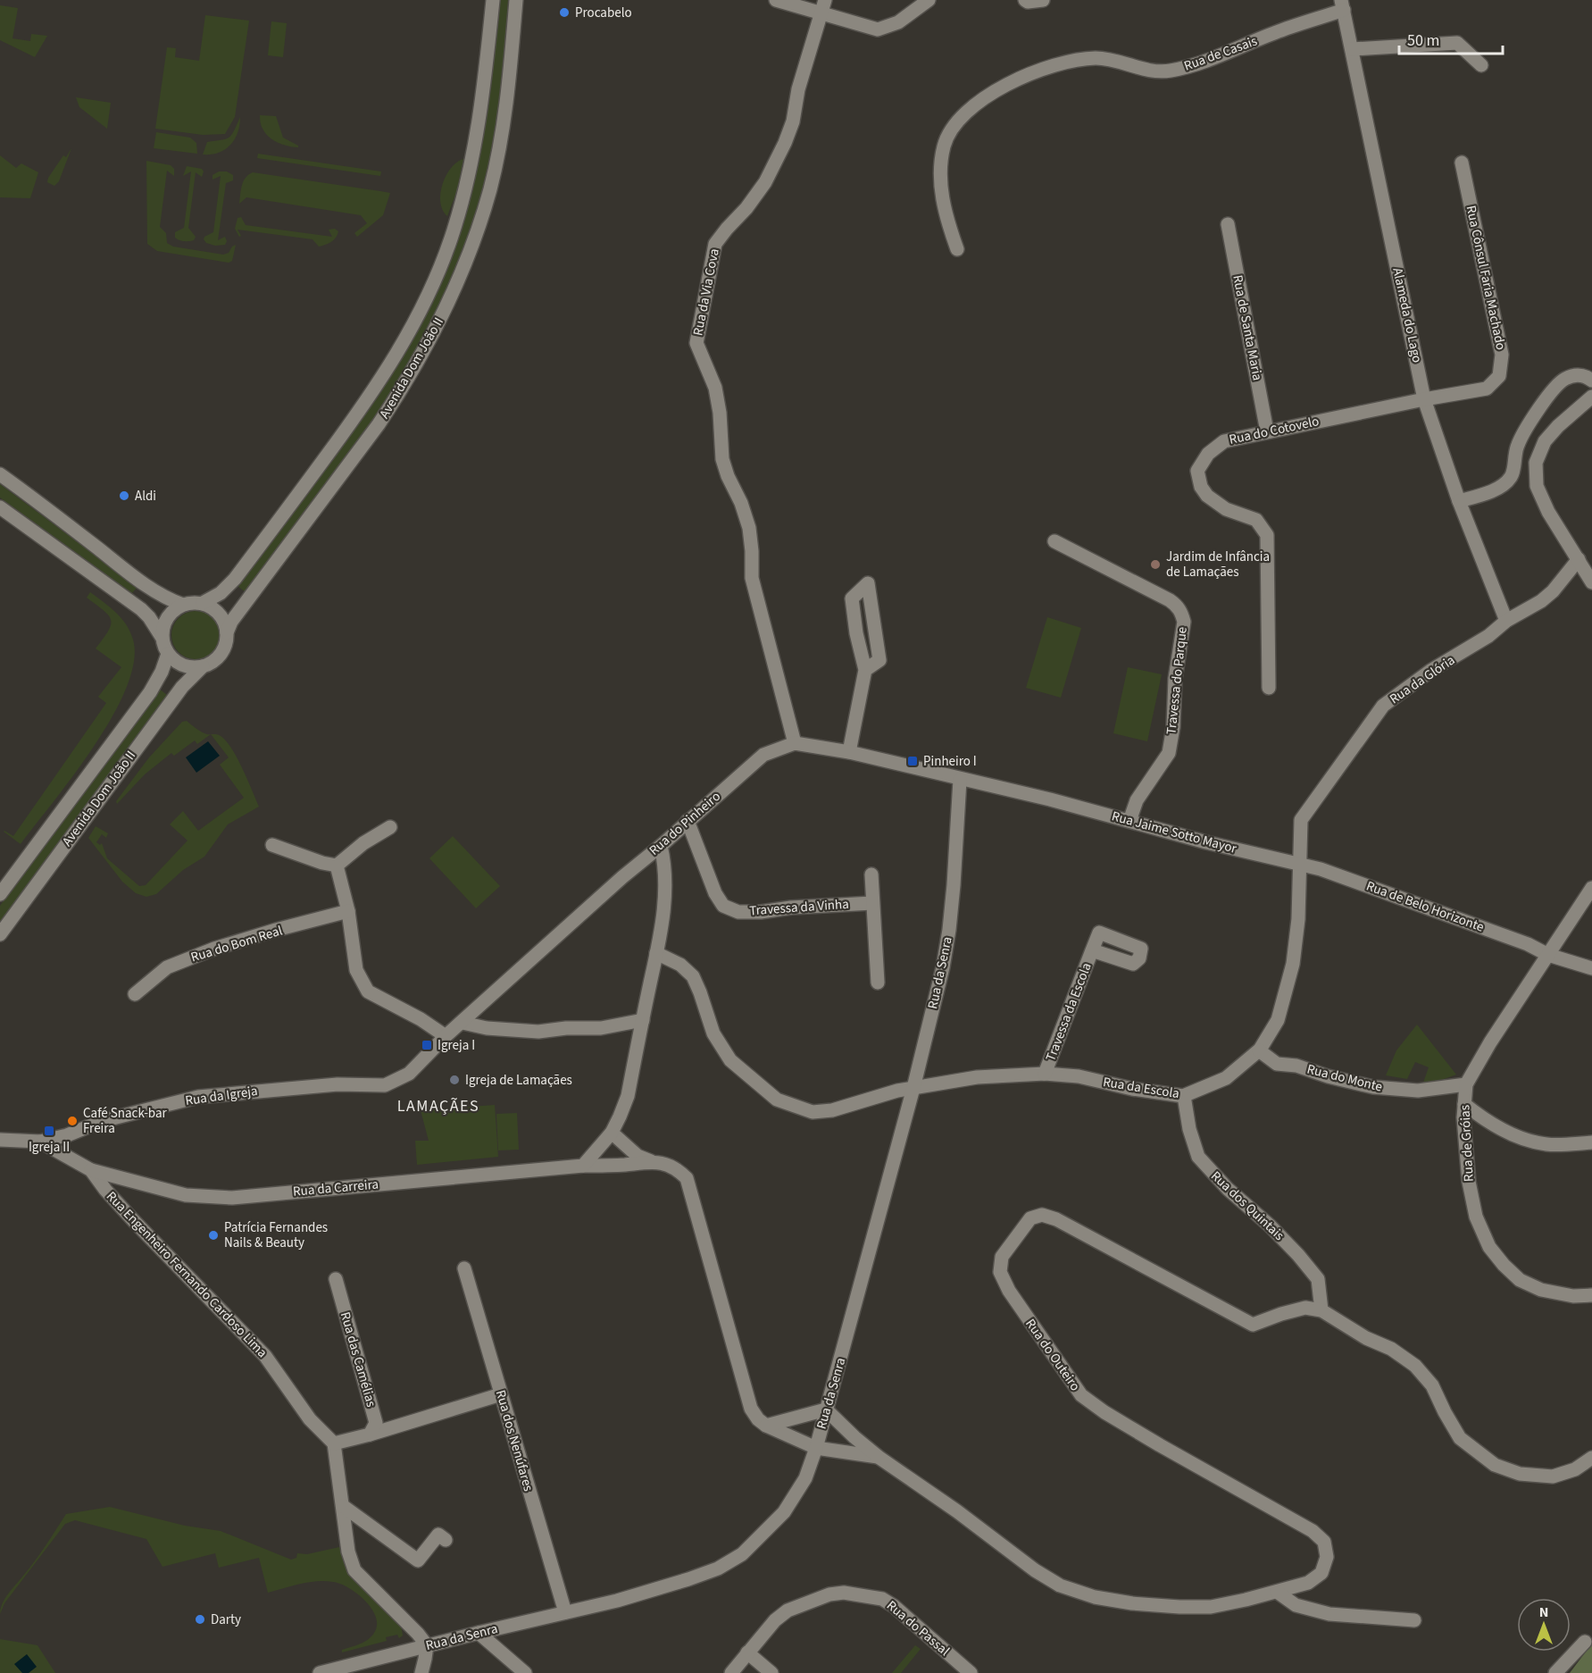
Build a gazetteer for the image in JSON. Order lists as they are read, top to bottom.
{
  "streets": {
    "street": [
      "Rua de Casais",
      "Rua Cônsul Faria Machado",
      "Rua da Via Cova",
      "Alameda do Lago",
      "Rua de Santa Maria",
      "Avenida Dom João II",
      "Rua do Cotovelo",
      "Rua da Glória",
      "Travessa do Parque",
      "Rua do Pinheiro",
      "Rua Jaime Sotto Mayor",
      "Rua de Belo Horizonte",
      "Travessa da Vinha",
      "Rua do Bom Real",
      "Rua da Senra",
      "Travessa da Escola",
      "Rua do Monte",
      "Rua da Escola",
      "Rua da Igreja",
      "Rua de Gróias",
      "Rua da Carreira",
      "Rua dos Quintais",
      "Rua Engenheiro Fernando Cardoso Lima",
      "Rua do Outeiro",
      "Rua das Camélias",
      "Rua dos Nenúfares",
      "Rua do Passal"
    ]
  },
  "crossings": [
    ["Rua de Casais", "Alameda do Lago"],
    ["Rua Cônsul Faria Machado", "Alameda do Lago"],
    ["Rua Cônsul Faria Machado", "Rua do Cotovelo"],
    ["Rua da Via Cova", "Rua do Pinheiro"],
    ["Alameda do Lago", "Rua do Cotovelo"],
    ["Alameda do Lago", "Rua da Glória"],
    ["Rua de Santa Maria", "Rua do Cotovelo"],
    ["Rua da Glória", "Rua Jaime Sotto Mayor"],
    ["Rua da Glória", "Rua de Belo Horizonte"],
    ["Rua da Glória", "Rua da Escola"],
    ["Travessa do Parque", "Rua Jaime Sotto Mayor"],
    ["Rua do Pinheiro", "Rua Jaime Sotto Mayor"],
    ["Rua do Pinheiro", "Travessa da Vinha"],
    ["Rua do Pinheiro", "Rua da Senra"],
    ["Rua do Pinheiro", "Rua da Igreja"],
    ["Rua Jaime Sotto Mayor", "Rua de Belo Horizonte"],
    ["Rua Jaime Sotto Mayor", "Rua da Escola"],
    ["Rua de Belo Horizonte", "Rua da Escola"],
    ["Rua de Belo Horizonte", "Rua de Gróias"],
    ["Rua da Senra", "Rua da Escola"],
    ["Rua da Senra", "Rua do Outeiro"],
    ["Rua da Senra", "Rua dos Nenúfares"],
    ["Travessa da Escola", "Rua da Escola"],
    ["Rua do Monte", "Rua da Escola"],
    ["Rua do Monte", "Rua de Gróias"],
    ["Rua da Escola", "Rua dos Quintais"],
    ["Rua da Igreja", "Rua Engenheiro Fernando Cardoso Lima"],
    ["Rua da Carreira", "Rua Engenheiro Fernando Cardoso Lima"],
    ["Rua da Carreira", "Rua do Outeiro"],
    ["Rua dos Quintais", "Rua do Outeiro"]
  ],
  "districts": ["LAMAÇÃES"],
  "places": {
    "other": [
      "Procabelo",
      "Aldi",
      "Jardim de Infância de Lamaçães",
      "Igreja de Lamaçães",
      "Café Snack-bar Freira",
      "Patrícia Fernandes Nails & Beauty",
      "Darty"
    ],
    "transit": ["Pinheiro I", "Igreja I", "Igreja II"]
  },
  "scale_bar": "50 m",
  "north": "top"
}
